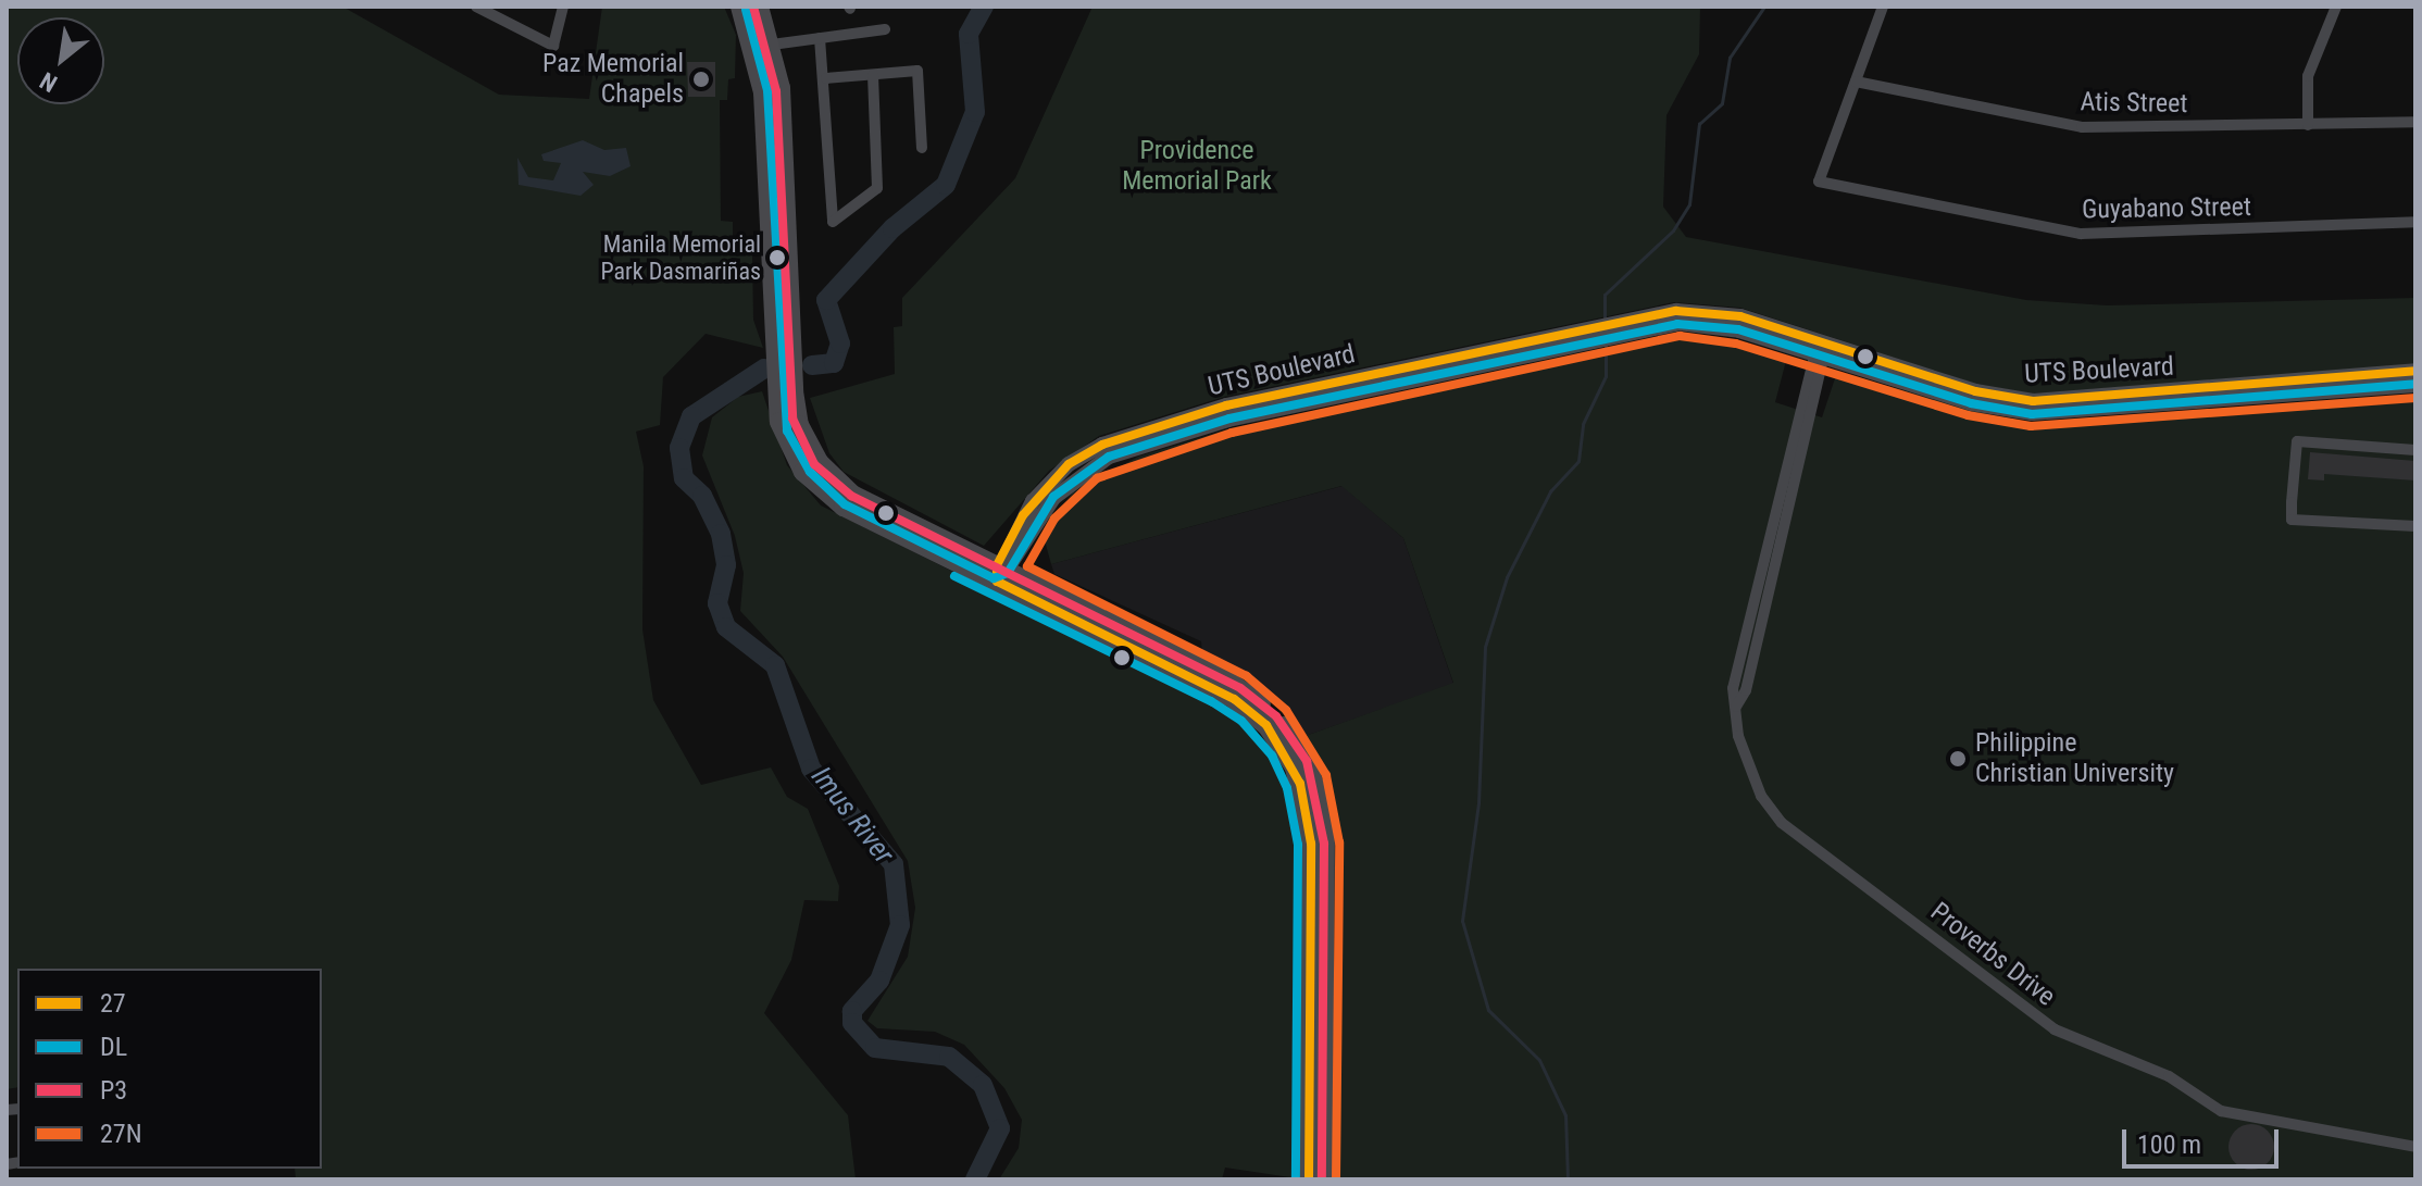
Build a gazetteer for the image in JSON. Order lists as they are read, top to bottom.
{
  "streets": {
    "main road": ["UTS Boulevard"],
    "street": ["Atis Street", "Guyabano Street", "Proverbs Drive"]
  },
  "crossings": [
    ["Atis Street", "Guyabano Street"],
    ["UTS Boulevard", "Proverbs Drive"]
  ],
  "water": ["Imus River"],
  "parks": ["Providence Memorial Park"],
  "places": ["Paz Memorial Chapels", "Manila Memorial Park Dasmariñas", "Philippine Christian University"],
  "lines": [
    "transit line P3",
    "transit line DL",
    "transit line 27",
    "transit line 27N"
  ],
  "legend": [
    "27",
    "DL",
    "P3",
    "27N"
  ],
  "scale_bar": "100 m",
  "north": "bottom left"
}
